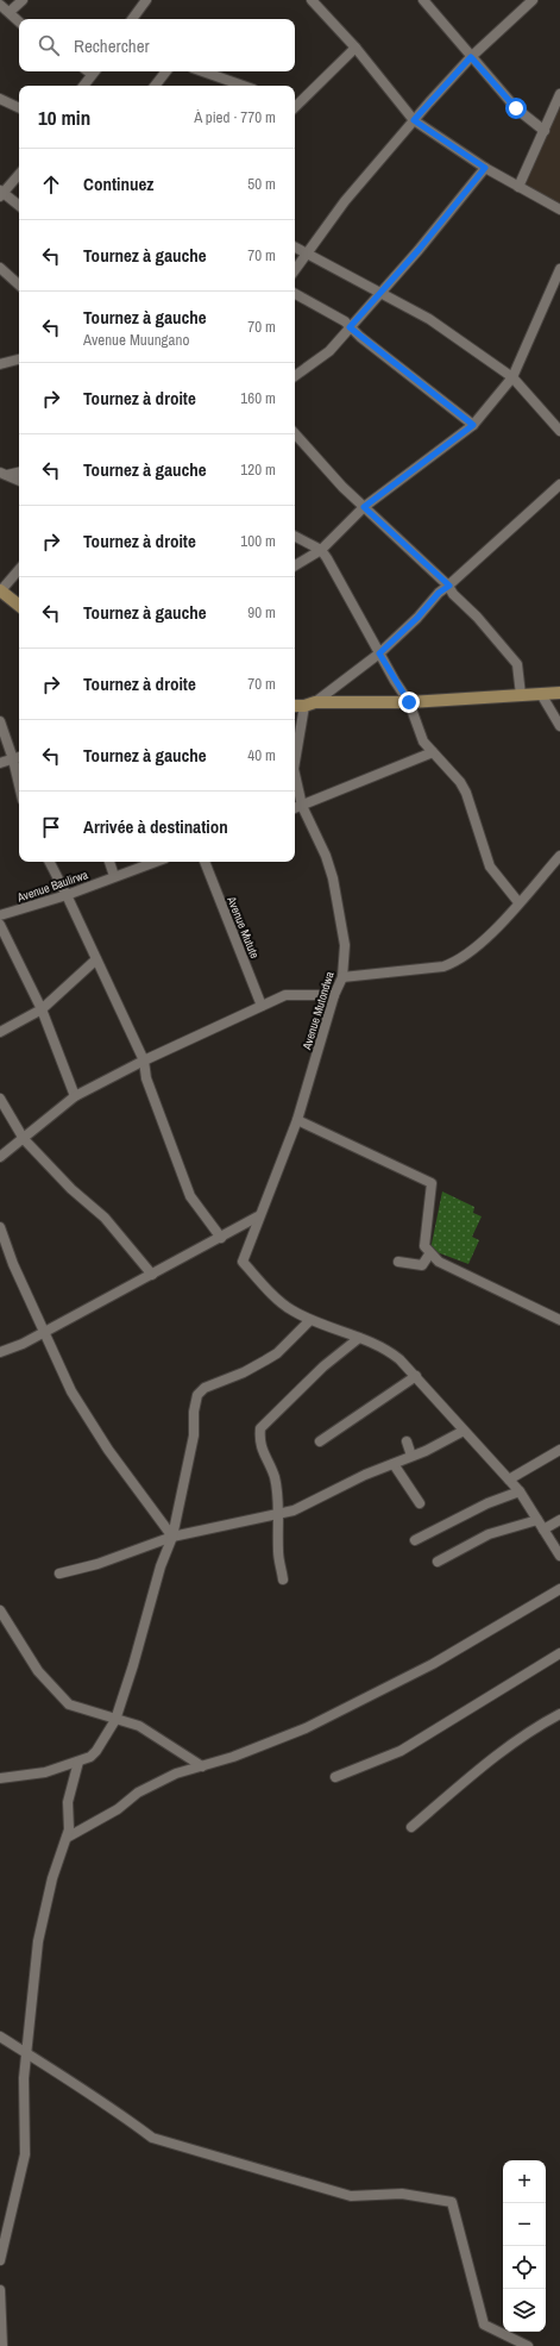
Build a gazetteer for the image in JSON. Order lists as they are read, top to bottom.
{
  "streets": {
    "street": ["Avenue Baulirwa", "Avenue Mutute", "Avenue Mutondwa"]
  },
  "page": {
    "search": "Rechercher",
    "heading": ["10 min", "À pied · 770 m"],
    "list": [
      ["Continuez", "50 m"],
      ["Tournez à gauche", "70 m"],
      ["Tournez à gauche", "Avenue Muungano", "70 m"],
      ["Tournez à droite", "160 m"],
      ["Tournez à gauche", "120 m"],
      ["Tournez à droite", "100 m"],
      ["Tournez à gauche", "90 m"],
      ["Tournez à droite", "70 m"],
      ["Tournez à gauche", "40 m"],
      "Arrivée à destination"
    ],
    "map_buttons": ["+", "−"]
  }
}
